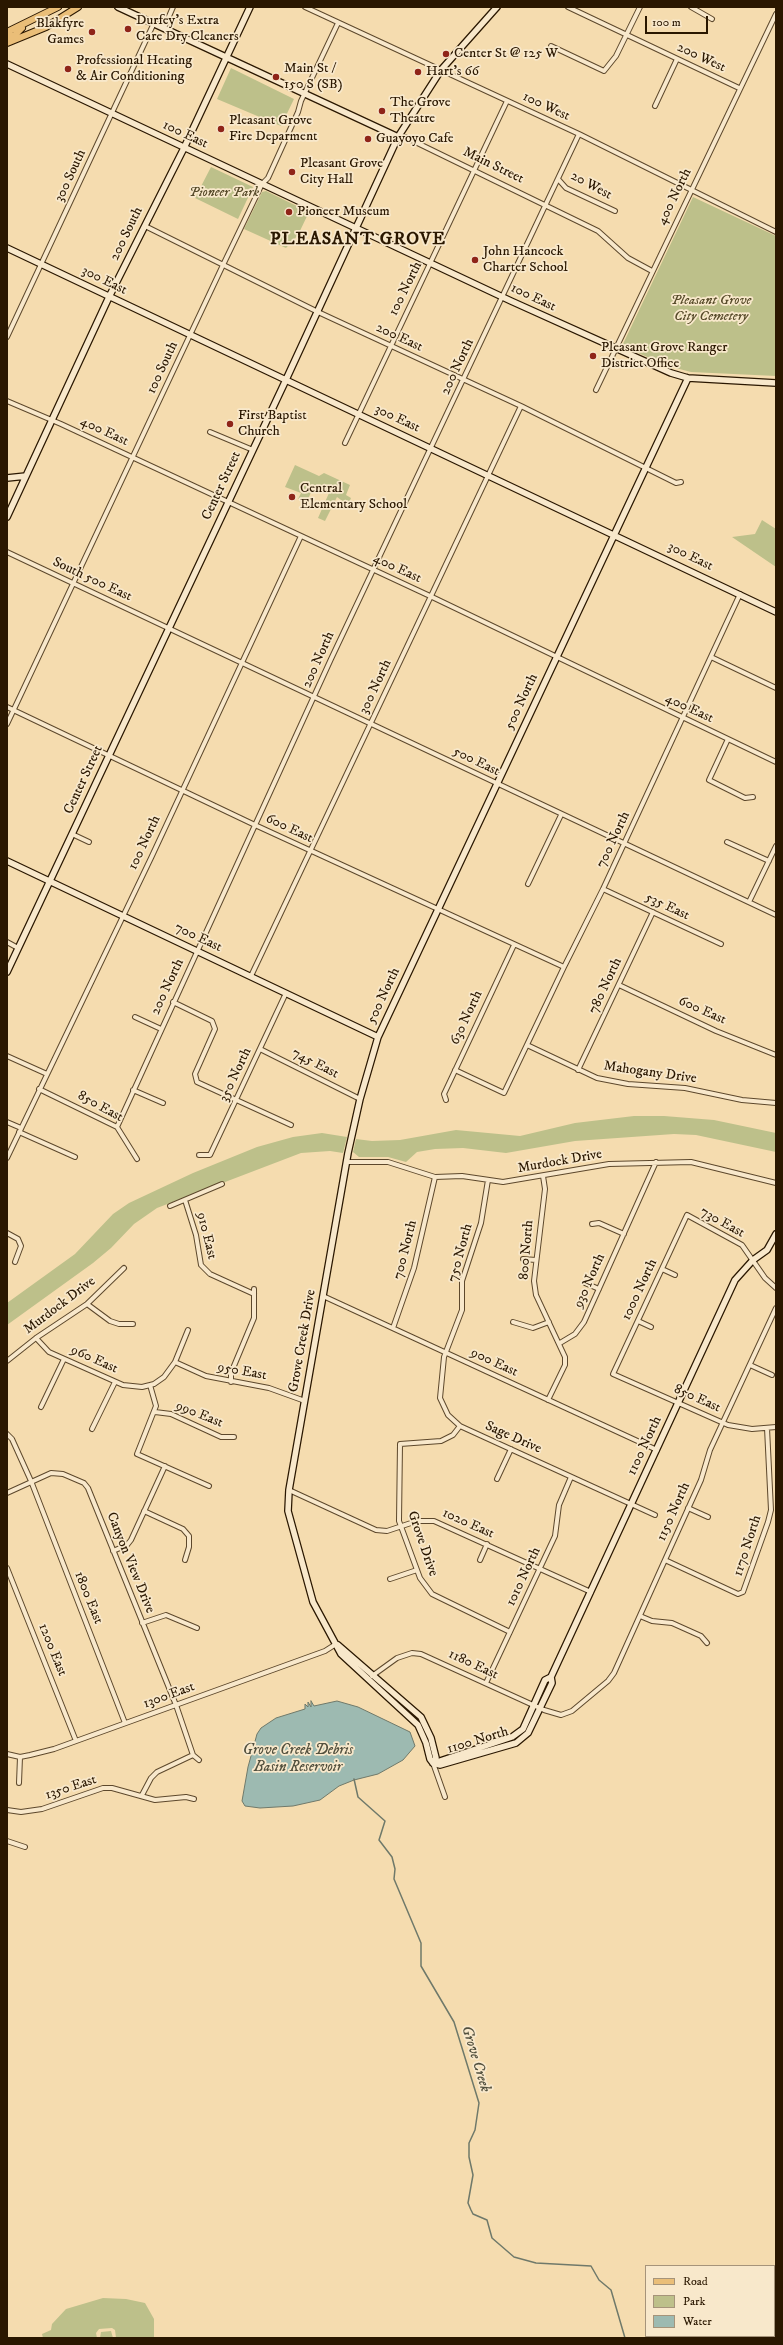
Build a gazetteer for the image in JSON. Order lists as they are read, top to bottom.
{
  "streets": {
    "street": [
      "200 West",
      "100 West",
      "100 East",
      "Main Street",
      "300 South",
      "20 West",
      "400 North",
      "200 South",
      "300 East",
      "100 North",
      "200 East",
      "200 North",
      "100 South",
      "400 East",
      "Center Street",
      "South 500 East",
      "300 North",
      "500 North",
      "500 East",
      "600 East",
      "700 North",
      "535 East",
      "700 East",
      "780 North",
      "630 North",
      "745 East",
      "Mahogany Drive",
      "350 North",
      "850 East",
      "Murdock Drive",
      "730 East",
      "910 East",
      "800 North",
      "750 North",
      "930 North",
      "1000 North",
      "Grove Creek Drive",
      "960 East",
      "900 East",
      "950 East",
      "990 East",
      "Sage Drive",
      "1100 North",
      "1150 North",
      "1020 East",
      "Grove Drive",
      "1170 North",
      "Canyon View Drive",
      "1010 North",
      "1800 East",
      "1200 East",
      "1180 East",
      "1300 East",
      "1350 East"
    ]
  },
  "crossings": [
    ["200 West", "400 North"],
    ["100 West", "400 North"],
    ["100 West", "100 North"],
    ["100 West", "200 North"],
    ["100 West", "100 South"],
    ["100 West", "Center Street"],
    ["100 East", "300 South"],
    ["100 East", "400 North"],
    ["100 East", "200 South"],
    ["100 East", "100 North"],
    ["100 East", "200 North"],
    ["100 East", "100 South"],
    ["100 East", "Center Street"],
    ["100 East", "500 North"],
    ["Main Street", "300 South"],
    ["Main Street", "400 North"],
    ["Main Street", "200 South"],
    ["Main Street", "100 North"],
    ["Main Street", "200 North"],
    ["Main Street", "100 South"],
    ["Main Street", "Center Street"],
    ["300 South", "300 East"],
    ["20 West", "200 North"],
    ["200 South", "300 East"],
    ["200 South", "200 East"],
    ["200 South", "400 East"],
    ["300 East", "100 North"],
    ["300 East", "200 North"],
    ["300 East", "100 South"],
    ["300 East", "Center Street"],
    ["300 East", "300 North"],
    ["300 East", "500 North"],
    ["300 East", "700 North"],
    ["100 North", "200 East"],
    ["100 North", "400 East"],
    ["100 North", "500 East"],
    ["100 North", "600 East"],
    ["100 North", "700 East"],
    ["100 North", "850 East"],
    ["200 East", "200 North"],
    ["200 East", "100 South"],
    ["200 East", "Center Street"],
    ["200 East", "300 North"],
    ["200 East", "500 North"],
    ["200 North", "400 East"],
    ["200 North", "500 East"],
    ["200 North", "600 East"],
    ["200 North", "700 East"],
    ["200 North", "850 East"],
    ["100 South", "400 East"],
    ["100 South", "South 500 East"],
    ["100 South", "600 East"],
    ["400 East", "Center Street"],
    ["400 East", "300 North"],
    ["400 East", "500 North"],
    ["400 East", "700 North"],
    ["Center Street", "South 500 East"],
    ["Center Street", "500 East"],
    ["Center Street", "600 East"],
    ["Center Street", "700 East"],
    ["South 500 East", "500 East"],
    ["300 North", "500 East"],
    ["300 North", "600 East"],
    ["300 North", "700 East"],
    ["500 North", "500 East"],
    ["500 North", "600 East"],
    ["500 North", "700 East"],
    ["500 North", "Grove Creek Drive"],
    ["500 East", "700 North"],
    ["600 East", "700 North"],
    ["600 East", "780 North"],
    ["600 East", "630 North"],
    ["700 North", "535 East"],
    ["700 North", "630 North"],
    ["700 North", "Mahogany Drive"],
    ["700 North", "Murdock Drive"],
    ["700 North", "900 East"],
    ["535 East", "780 North"],
    ["700 East", "350 North"],
    ["700 East", "Grove Creek Drive"],
    ["780 North", "Mahogany Drive"],
    ["745 East", "350 North"],
    ["745 East", "Grove Creek Drive"],
    ["850 East", "1000 North"],
    ["850 East", "1100 North"],
    ["850 East", "1150 North"],
    ["850 East", "1170 North"],
    ["Murdock Drive", "800 North"],
    ["Murdock Drive", "750 North"],
    ["Murdock Drive", "930 North"],
    ["Murdock Drive", "Grove Creek Drive"],
    ["Murdock Drive", "960 East"],
    ["730 East", "1000 North"],
    ["730 East", "1100 North"],
    ["910 East", "950 East"],
    ["800 North", "930 North"],
    ["750 North", "900 East"],
    ["750 North", "Sage Drive"],
    ["Grove Creek Drive", "900 East"],
    ["Grove Creek Drive", "950 East"],
    ["Grove Creek Drive", "1100 North"],
    ["Grove Creek Drive", "1020 East"],
    ["Grove Creek Drive", "1180 East"],
    ["Grove Creek Drive", "1300 East"],
    ["900 East", "Sage Drive"],
    ["900 East", "1100 North"],
    ["Sage Drive", "1100 North"],
    ["Sage Drive", "Grove Drive"],
    ["Sage Drive", "1010 North"],
    ["1100 North", "1020 East"],
    ["1100 North", "1180 East"],
    ["1150 North", "1170 North"],
    ["1150 North", "1180 East"],
    ["1020 East", "Grove Drive"],
    ["1020 East", "1010 North"],
    ["Grove Drive", "1010 North"],
    ["Canyon View Drive", "1800 East"],
    ["Canyon View Drive", "1300 East"],
    ["1010 North", "1180 East"],
    ["1800 East", "1300 East"],
    ["1200 East", "1300 East"]
  ],
  "districts": ["PLEASANT GROVE"],
  "water": ["Grove Creek Debris Basin Reservoir", "Grove Creek"],
  "parks": ["Pioneer Park", "Pleasant Grove City Cemetery"],
  "places": [
    "Durfey's Extra Care Dry Cleaners",
    "Blakfyre Games",
    "Center St @ 125 W",
    "Professional Heating & Air Conditioning",
    "Hart's 66",
    "Main St / 150 S (SB)",
    "The Grove Theatre",
    "Pleasant Grove Fire Deparment",
    "Guayoyo Cafe",
    "Pleasant Grove City Hall",
    "Pioneer Museum",
    "John Hancock Charter School",
    "Pleasant Grove Ranger District Office",
    "First Baptist Church",
    "Central Elementary School"
  ],
  "legend": ["Road", "Park", "Water"],
  "scale_bar": "100 m"
}
